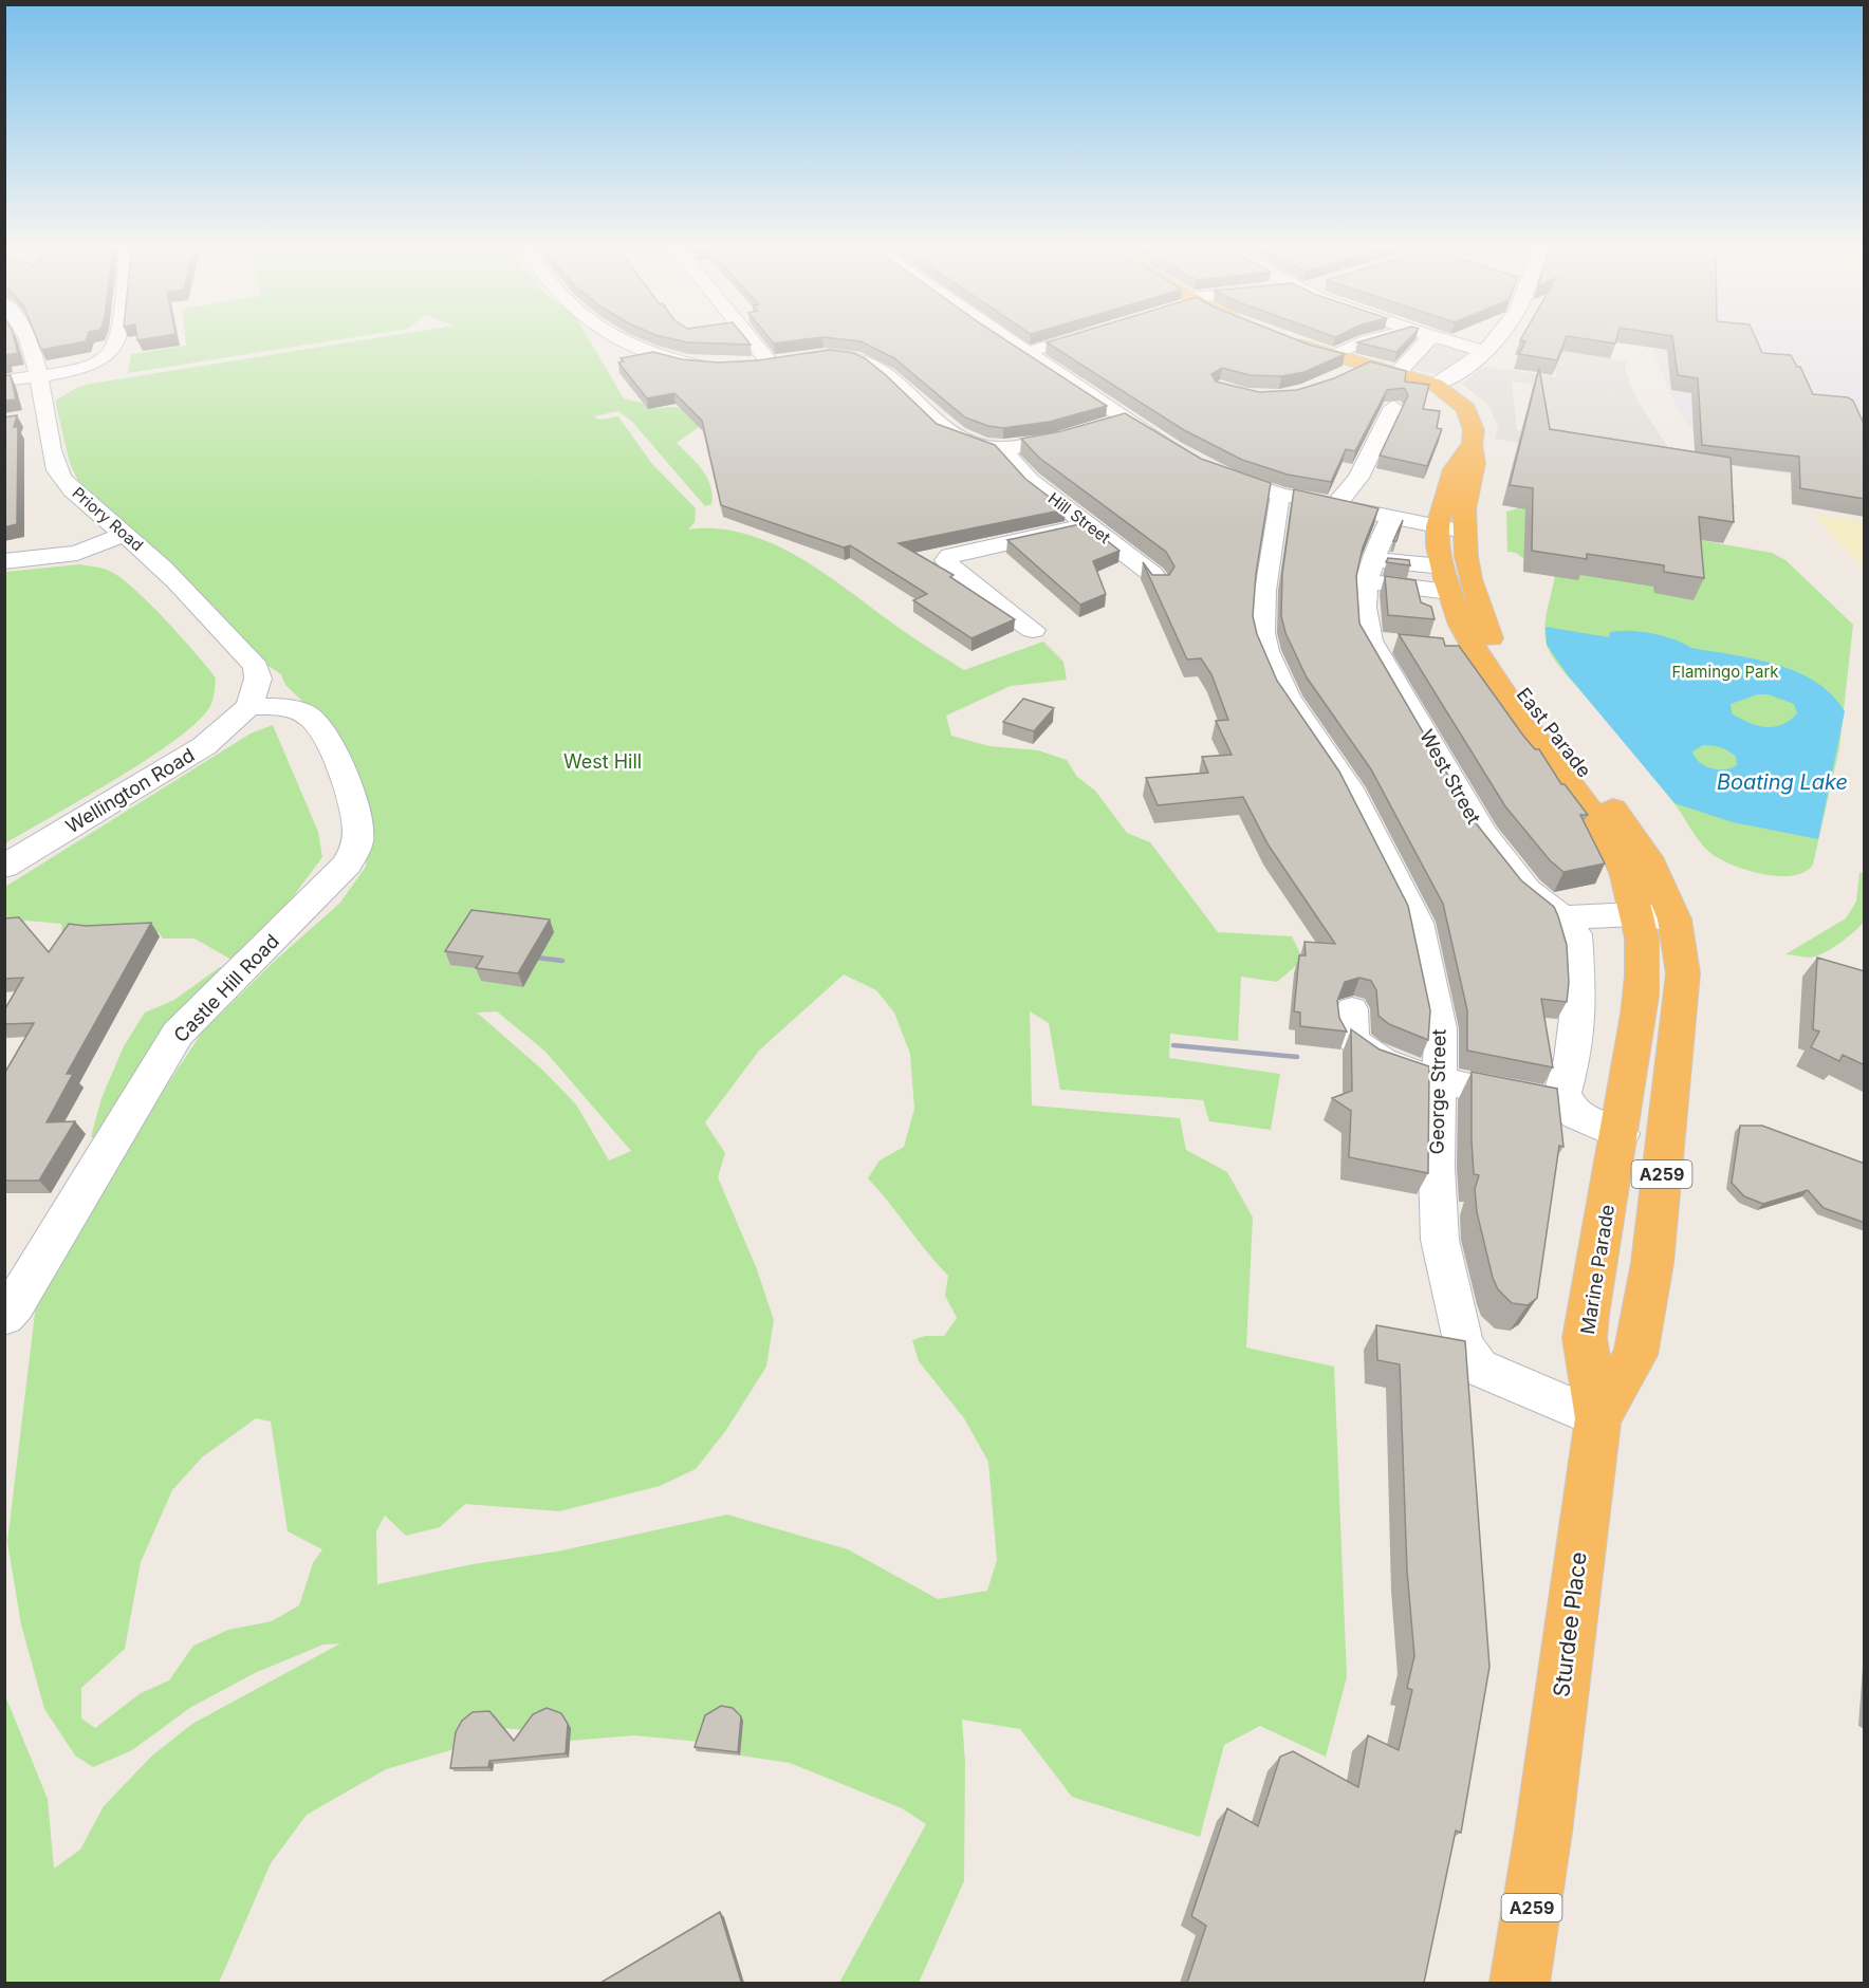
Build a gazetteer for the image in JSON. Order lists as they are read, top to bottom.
{
  "streets": {
    "highway": [
      "East Parade",
      "A259",
      "Marine Parade",
      "Sturdee Place"
    ],
    "street": [
      "Hill Street",
      "Priory Road",
      "West Street",
      "Wellington Road",
      "Castle Hill Road",
      "George Street"
    ]
  },
  "crossings": [
    ["Priory Road", "Wellington Road"],
    ["Priory Road", "Castle Hill Road"],
    ["East Parade", "A259"],
    ["East Parade", "Marine Parade"],
    ["Wellington Road", "Castle Hill Road"],
    ["George Street", "A259"],
    ["George Street", "Marine Parade"],
    ["George Street", "Sturdee Place"],
    ["A259", "Marine Parade"],
    ["A259", "Sturdee Place"],
    ["Marine Parade", "Sturdee Place"]
  ],
  "water": ["Boating Lake"],
  "parks": ["Flamingo Park", "West Hill"]
}
